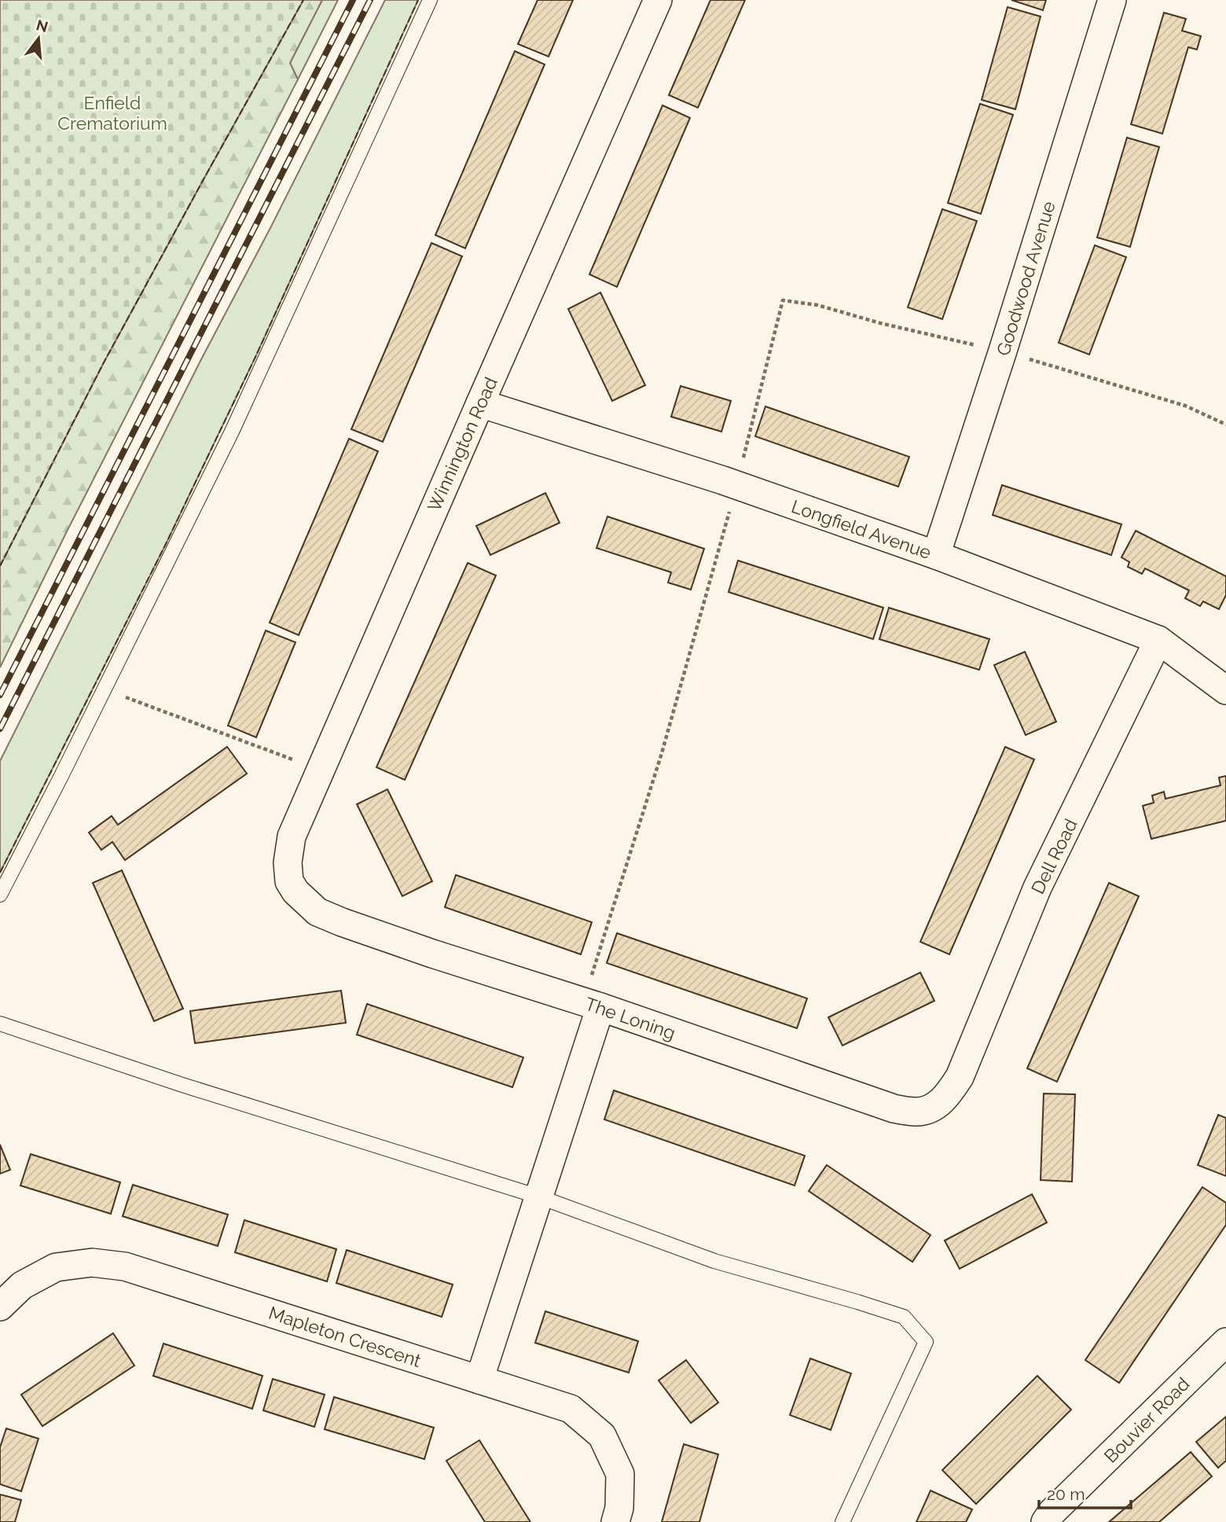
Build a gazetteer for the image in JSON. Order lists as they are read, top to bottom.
{
  "streets": {
    "street": [
      "Goodwood Avenue",
      "Winnington Road",
      "Longfield Avenue",
      "Dell Road",
      "The Loning",
      "Mapleton Crescent",
      "Bouvier Road"
    ]
  },
  "crossings": [
    ["Goodwood Avenue", "Longfield Avenue"],
    ["Winnington Road", "Longfield Avenue"],
    ["Winnington Road", "The Loning"],
    ["Longfield Avenue", "Dell Road"],
    ["Dell Road", "The Loning"]
  ],
  "parks": ["Enfield Crematorium"],
  "scale_bar": "20 m",
  "north": "top"
}
